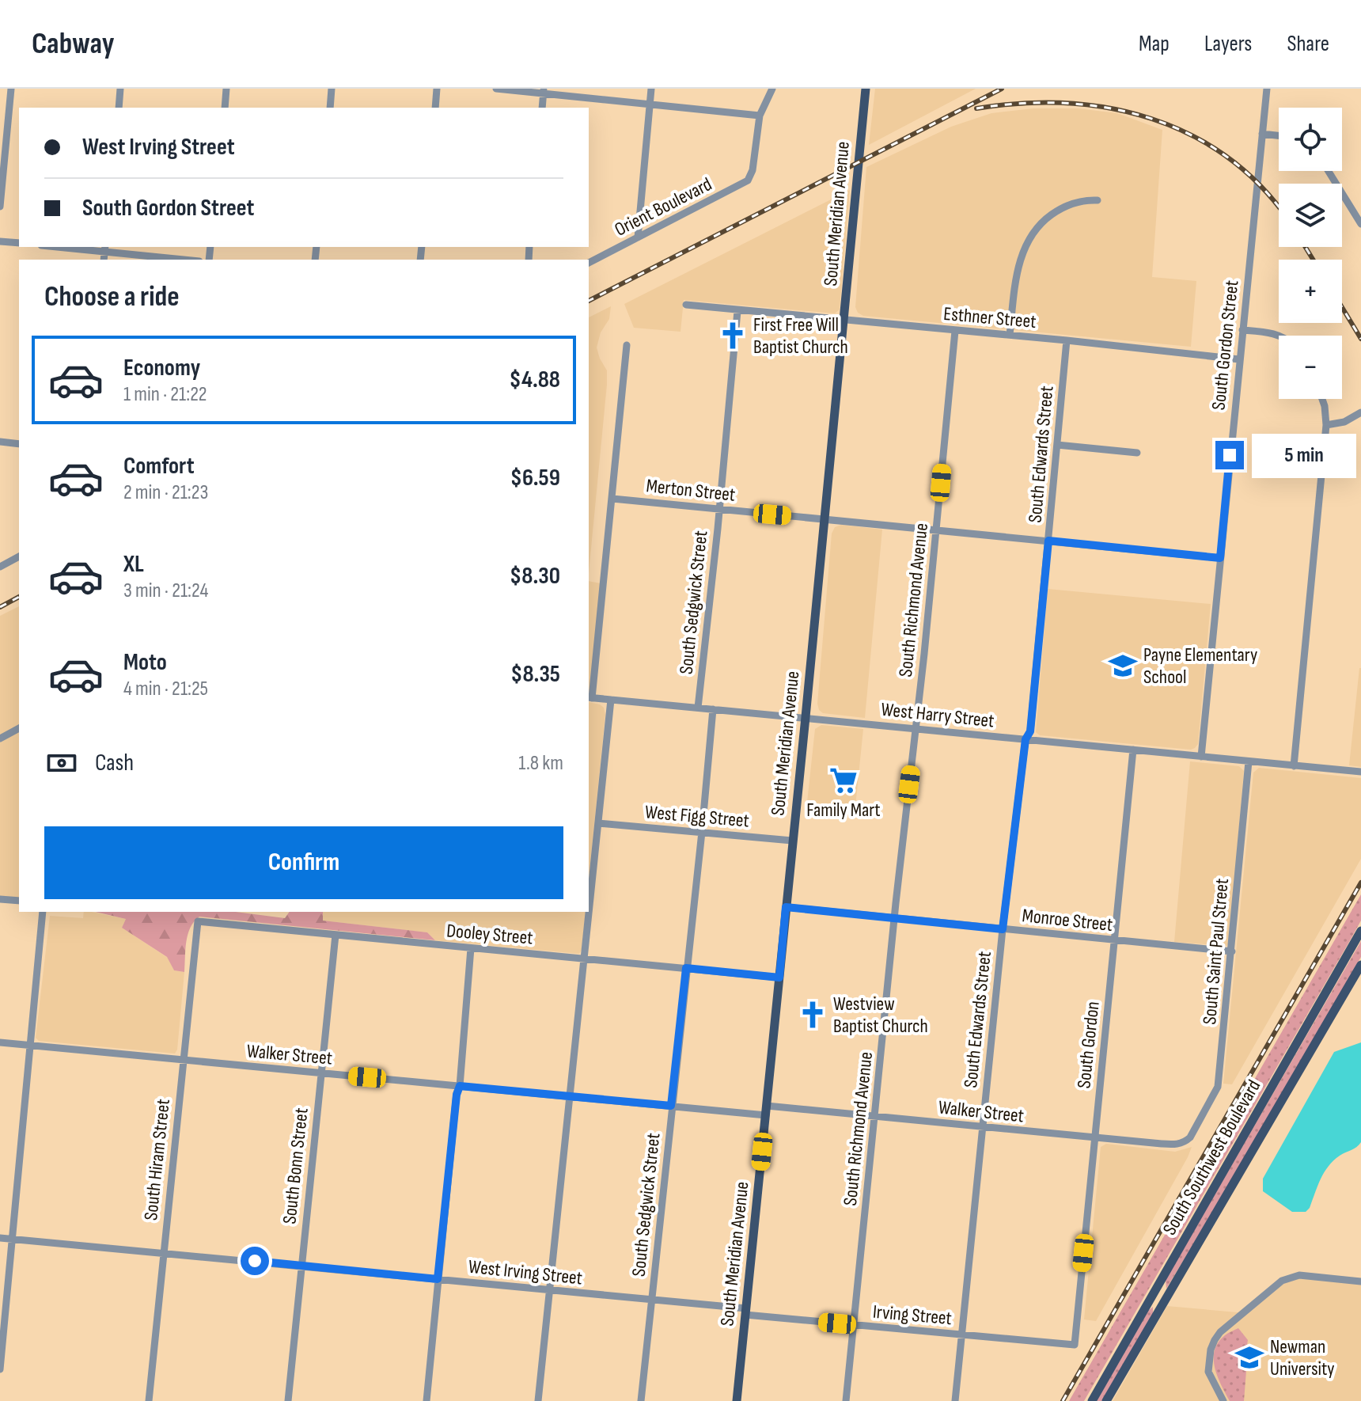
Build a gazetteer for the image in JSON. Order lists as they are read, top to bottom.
{
  "streets": {
    "main road": ["South Meridian Avenue", "South Southwest Boulevard"],
    "street": [
      "Orient Boulevard",
      "Esthner Street",
      "South Gordon Street",
      "South Edwards Street",
      "Merton Street",
      "South Richmond Avenue",
      "South Sedgwick Street",
      "West Harry Street",
      "West Figg Street",
      "Monroe Street",
      "Dooley Street",
      "South Saint Paul Street",
      "South Gordon",
      "Walker Street",
      "South Hiram Street",
      "South Bonn Street",
      "West Irving Street",
      "Irving Street"
    ]
  },
  "crossings": [
    ["South Meridian Avenue", "Esthner Street"],
    ["South Meridian Avenue", "Merton Street"],
    ["South Meridian Avenue", "West Harry Street"],
    ["South Meridian Avenue", "West Figg Street"],
    ["South Meridian Avenue", "Monroe Street"],
    ["South Meridian Avenue", "Dooley Street"],
    ["South Meridian Avenue", "Walker Street"],
    ["South Meridian Avenue", "West Irving Street"],
    ["South Meridian Avenue", "Irving Street"],
    ["Esthner Street", "South Gordon Street"],
    ["Esthner Street", "South Edwards Street"],
    ["Esthner Street", "South Richmond Avenue"],
    ["Esthner Street", "South Sedgwick Street"],
    ["South Gordon Street", "Merton Street"],
    ["South Gordon Street", "West Harry Street"],
    ["South Edwards Street", "Merton Street"],
    ["South Edwards Street", "West Harry Street"],
    ["South Edwards Street", "Monroe Street"],
    ["South Edwards Street", "Walker Street"],
    ["South Edwards Street", "Irving Street"],
    ["Merton Street", "South Richmond Avenue"],
    ["Merton Street", "South Sedgwick Street"],
    ["South Richmond Avenue", "West Harry Street"],
    ["South Richmond Avenue", "Monroe Street"],
    ["South Richmond Avenue", "Walker Street"],
    ["South Richmond Avenue", "Irving Street"],
    ["South Sedgwick Street", "West Harry Street"],
    ["South Sedgwick Street", "West Figg Street"],
    ["South Sedgwick Street", "Dooley Street"],
    ["South Sedgwick Street", "Walker Street"],
    ["South Sedgwick Street", "West Irving Street"],
    ["West Harry Street", "South Saint Paul Street"],
    ["West Harry Street", "South Gordon"],
    ["Monroe Street", "South Saint Paul Street"],
    ["Monroe Street", "South Gordon"],
    ["Dooley Street", "South Hiram Street"],
    ["Dooley Street", "South Bonn Street"],
    ["South Saint Paul Street", "Walker Street"],
    ["South Gordon", "Walker Street"],
    ["South Gordon", "Irving Street"],
    ["Walker Street", "South Hiram Street"],
    ["Walker Street", "South Bonn Street"],
    ["South Hiram Street", "West Irving Street"],
    ["South Bonn Street", "West Irving Street"],
    ["West Irving Street", "Irving Street"]
  ],
  "places": {
    "church": ["First Free Will Baptist Church", "Westview Baptist Church"],
    "school or university": ["Payne Elementary School", "Newman University"],
    "supermarket": ["Family Mart"]
  },
  "page": {
    "header": "Cabway",
    "nav": ["Map", "Layers", "Share"],
    "map_buttons": ["+", "−"],
    "banner": ["West Irving Street", "South Gordon Street"],
    "heading": "Choose a ride",
    "list": [
      {
        "name": "Economy",
        "note": "1 min · 21:22",
        "value": "$4.88"
      },
      {
        "name": "Comfort",
        "note": "2 min · 21:23",
        "value": "$6.59"
      },
      {
        "name": "XL",
        "note": "3 min · 21:24",
        "value": "$8.30"
      },
      {
        "name": "Moto",
        "note": "4 min · 21:25",
        "value": "$8.35"
      }
    ],
    "bubble": "5 min",
    "pay": ["Cash", "1.8 km"],
    "buttons": "Confirm"
  }
}
